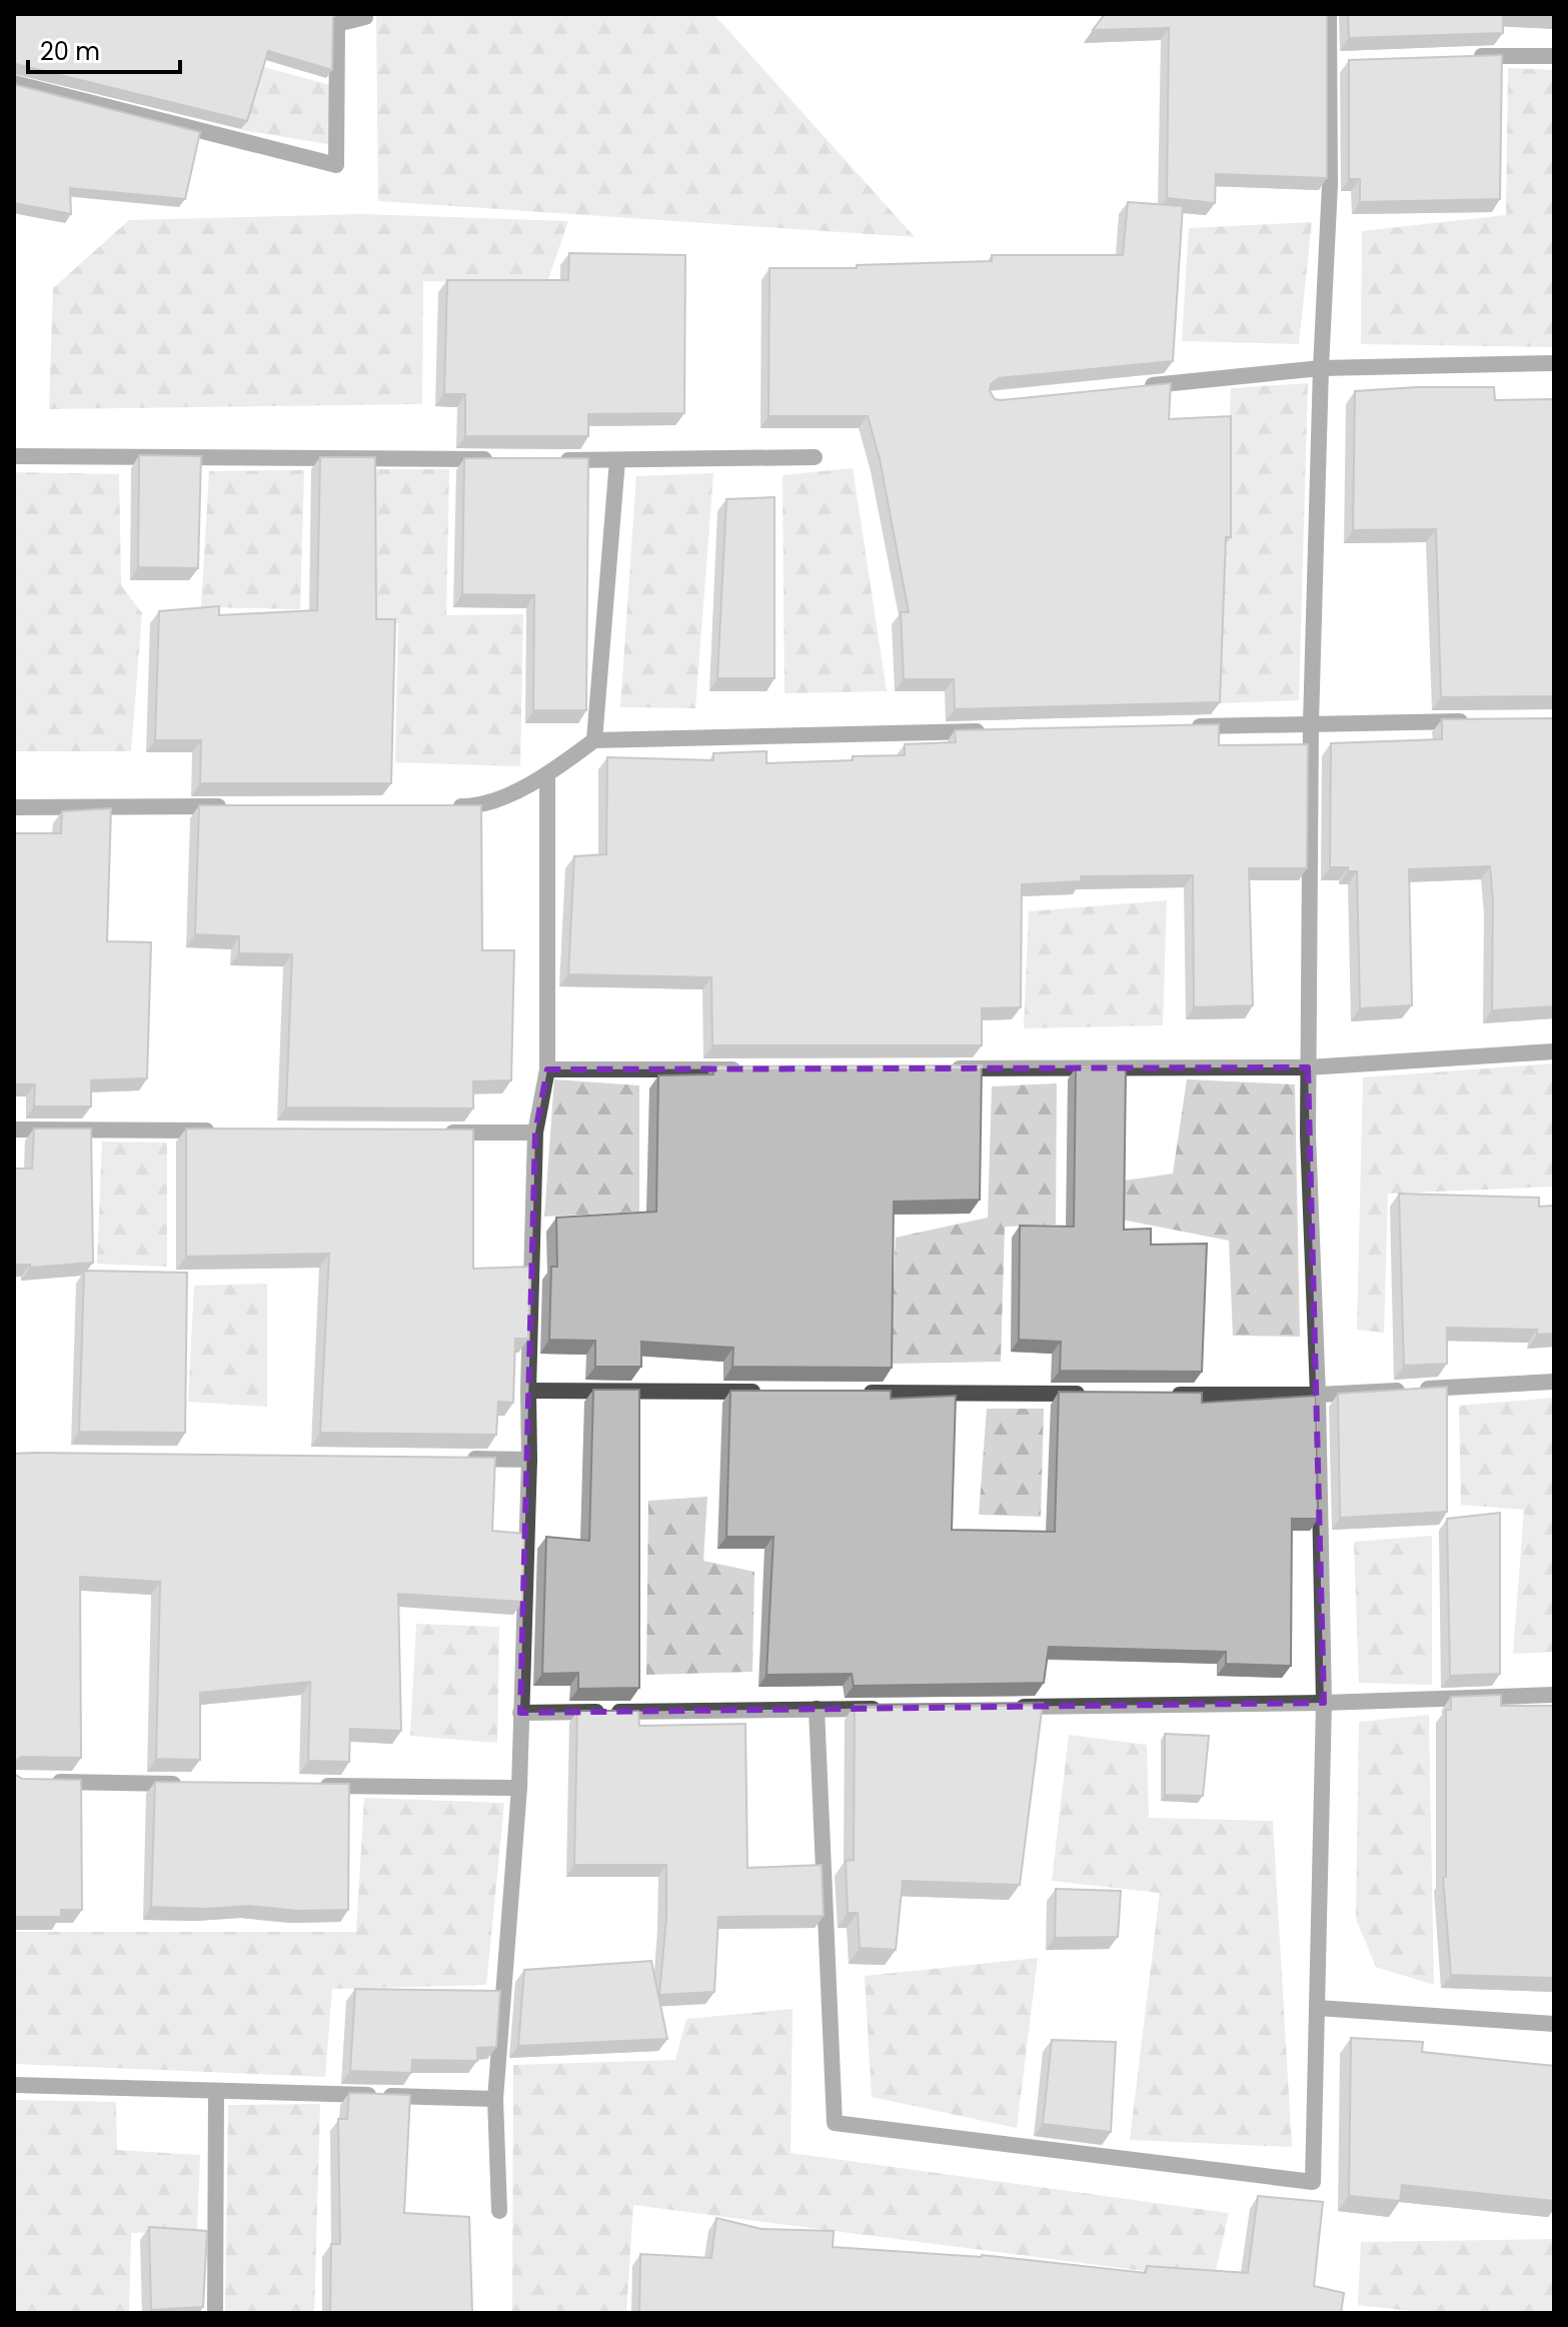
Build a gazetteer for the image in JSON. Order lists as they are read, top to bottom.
{
  "scale_bar": "20 m"
}
